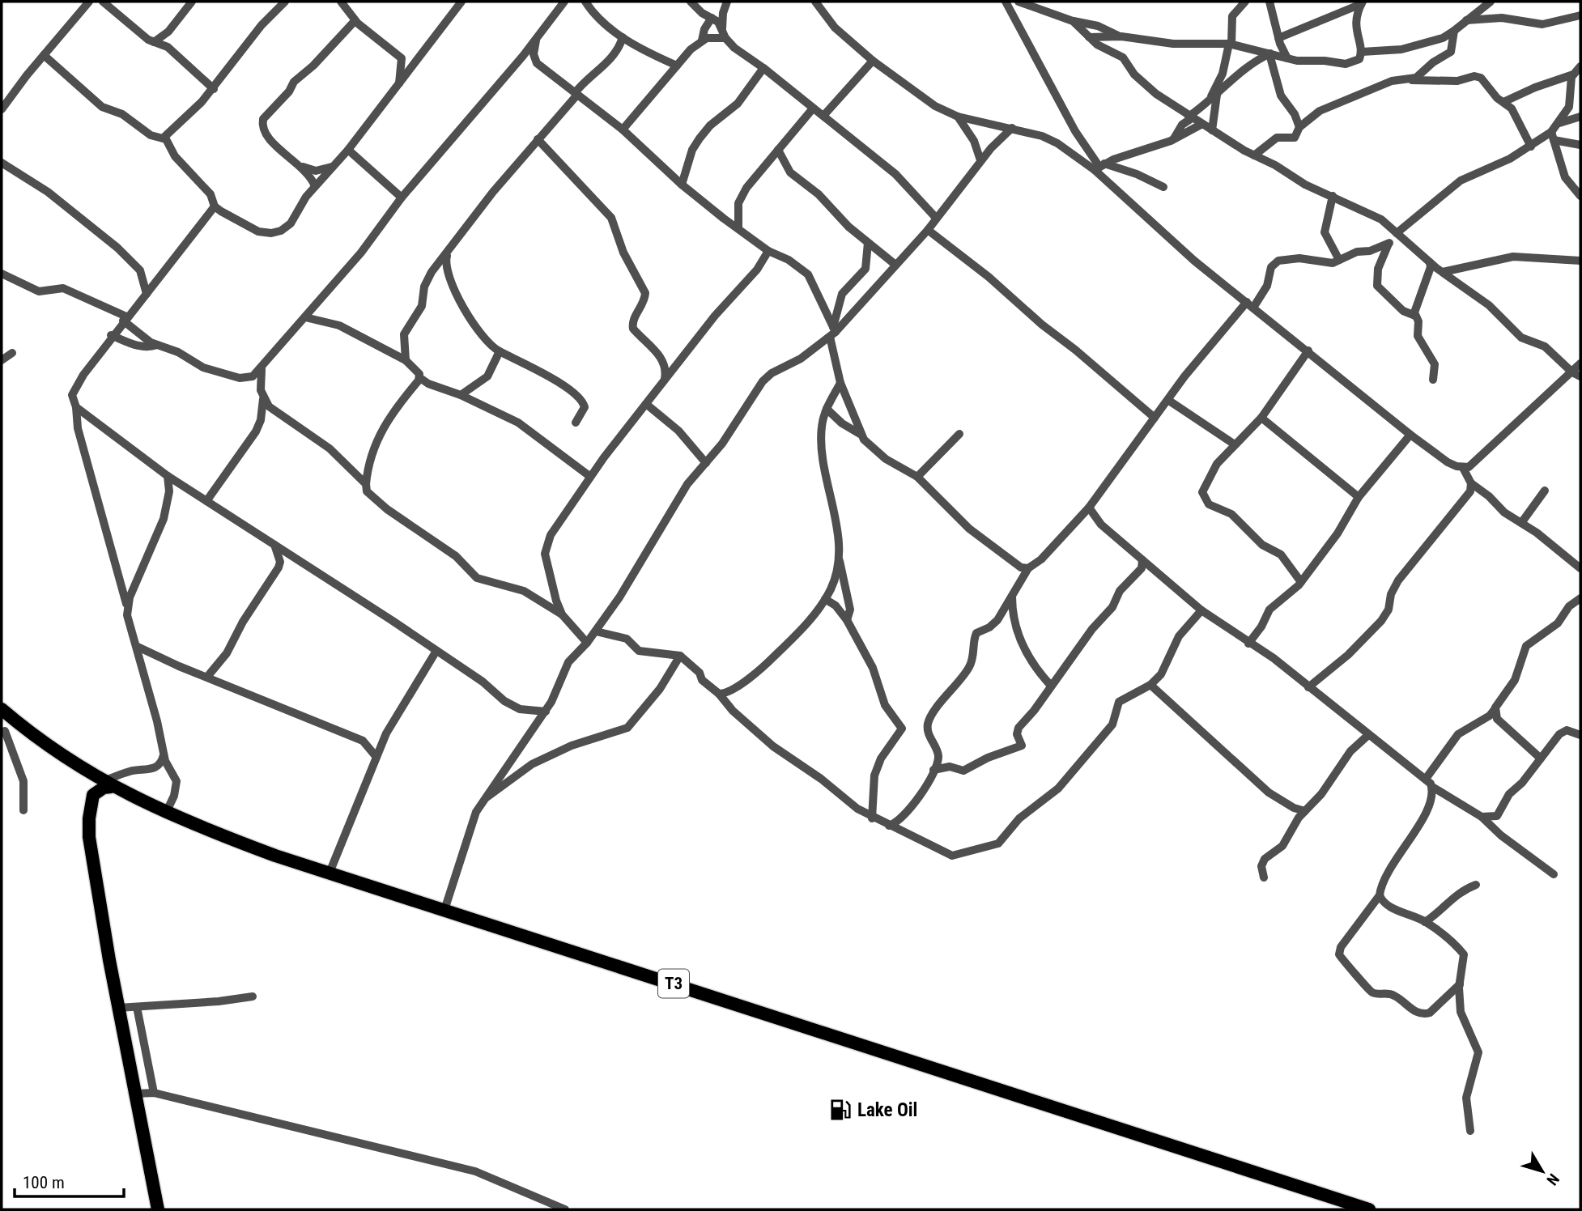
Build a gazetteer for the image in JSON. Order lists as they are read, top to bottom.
{
  "streets": {
    "main road": ["T3"]
  },
  "places": {
    "fuel station": ["Lake Oil"]
  },
  "scale_bar": "100 m",
  "north": "bottom right"
}
